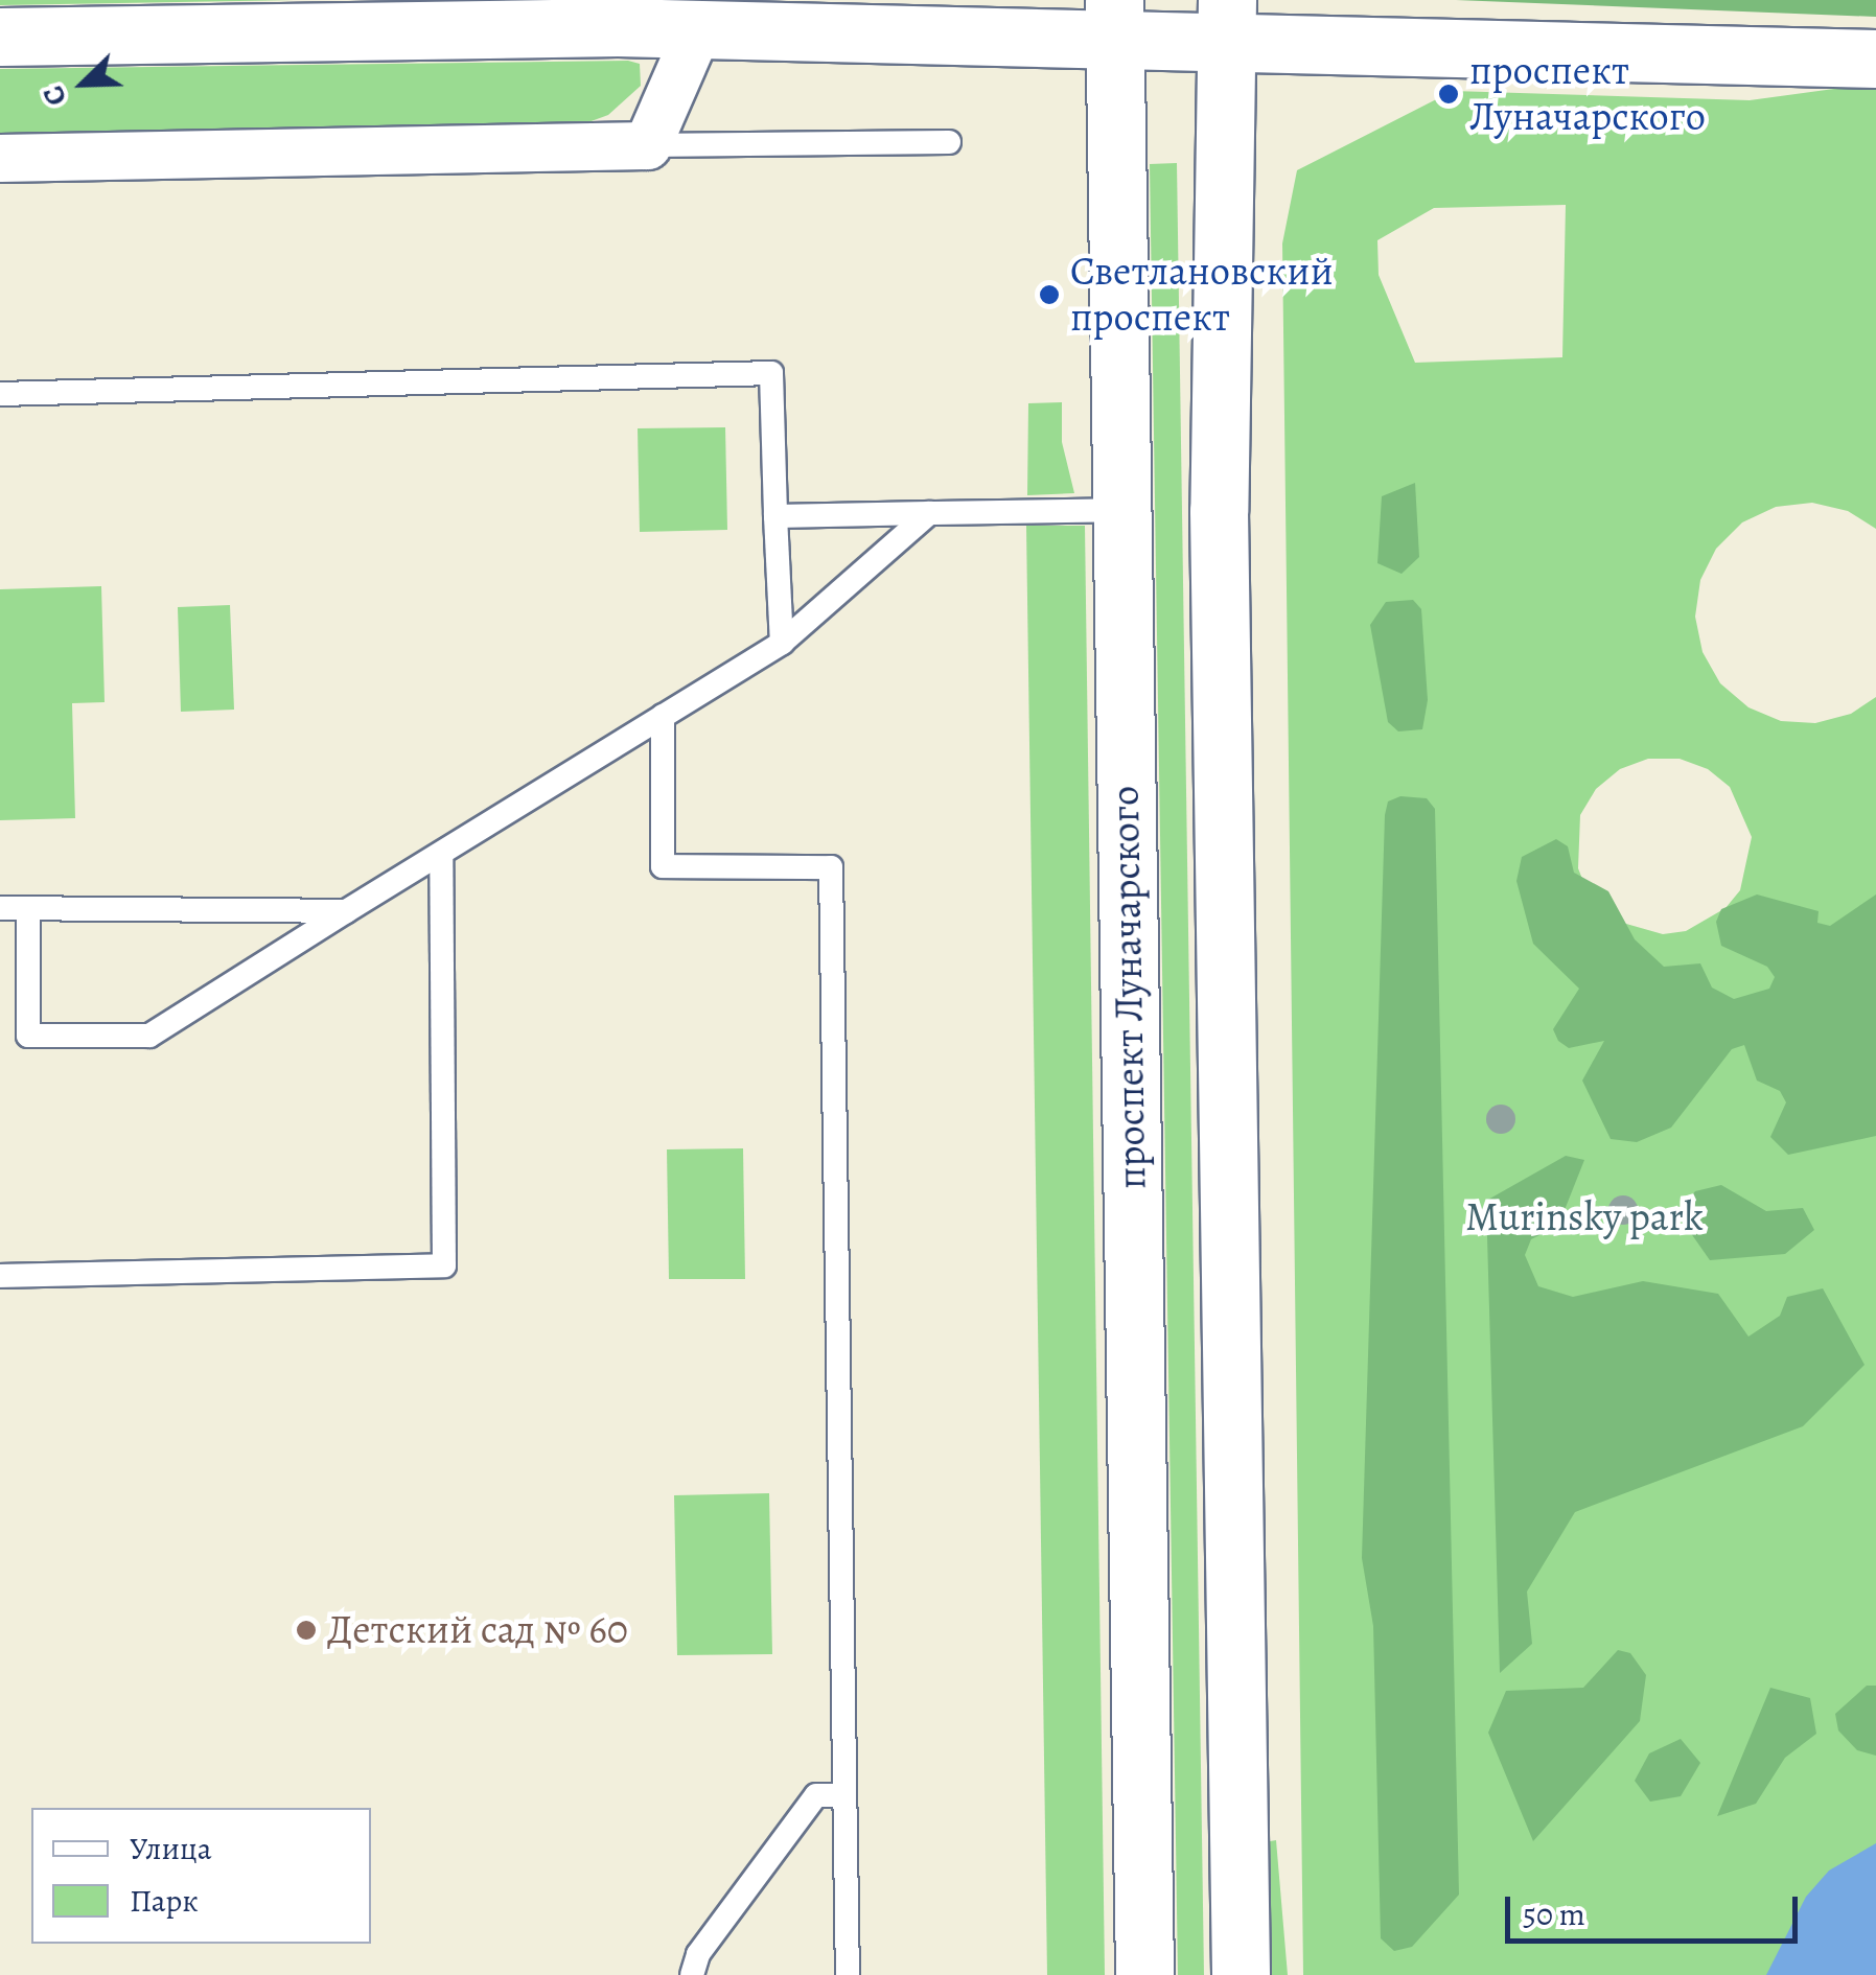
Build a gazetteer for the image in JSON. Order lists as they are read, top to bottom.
{
  "streets": {
    "main road": ["проспект Луначарского"]
  },
  "parks": ["Murinsky park"],
  "places": ["проспект Луначарского", "Светлановский проспект", "Детский сад № 60"],
  "legend": ["Улица", "Парк"],
  "scale_bar": "50 m",
  "north": "bottom left"
}
